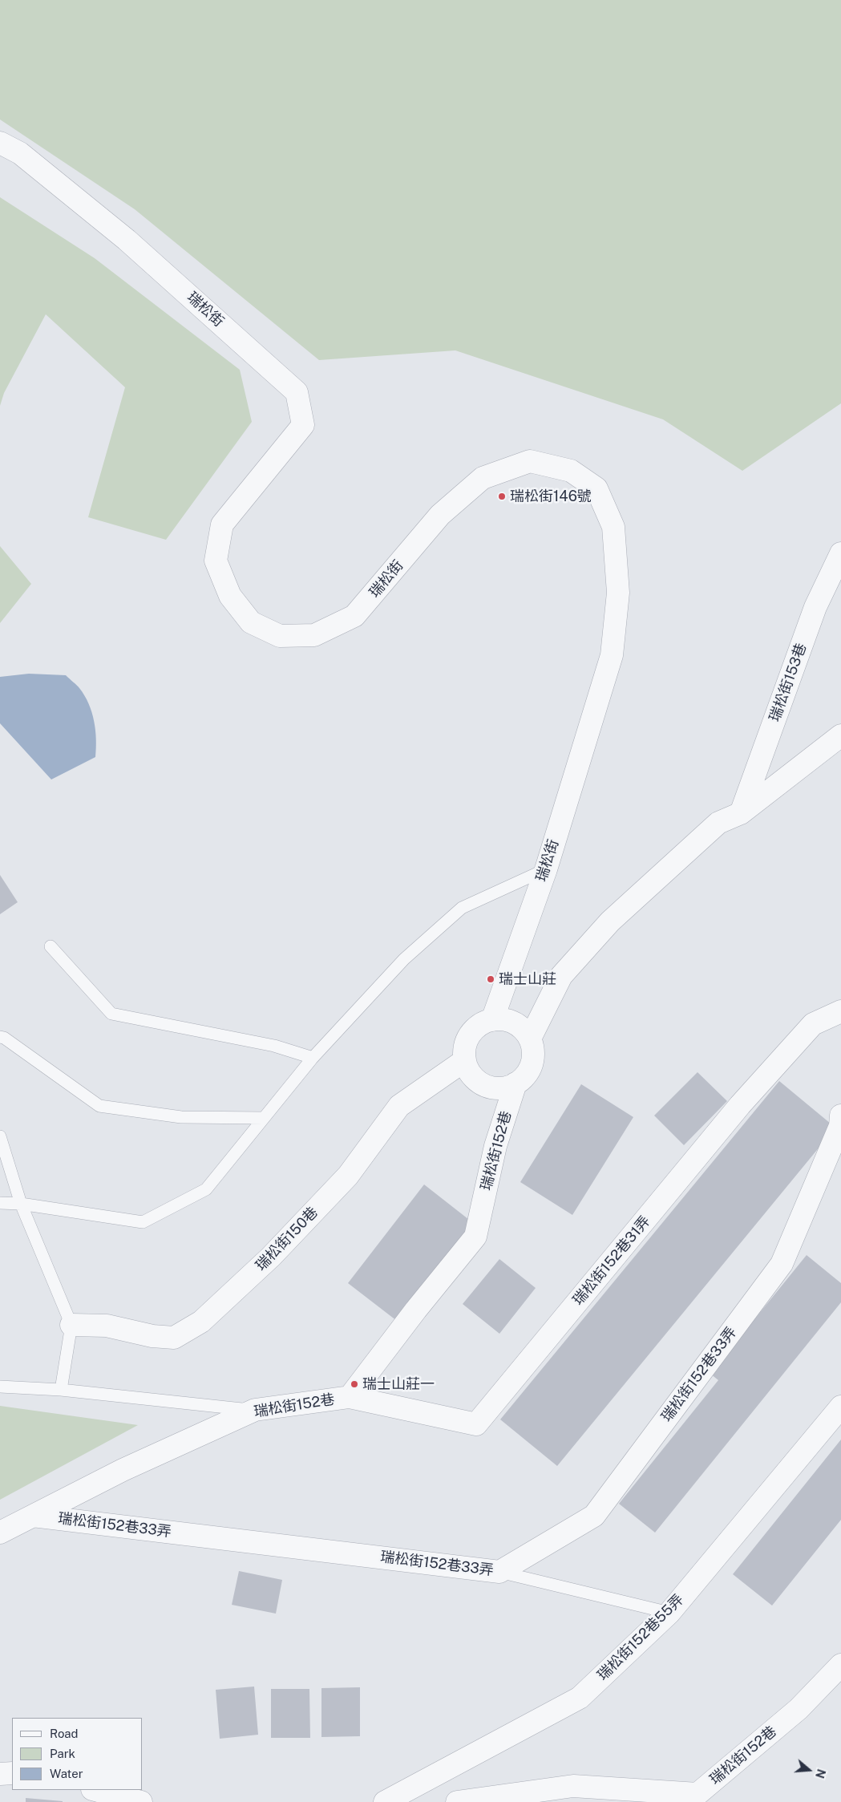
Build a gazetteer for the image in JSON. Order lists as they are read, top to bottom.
{
  "streets": {
    "street": [
      "瑞松街",
      "瑞松街153巷",
      "瑞松街152巷",
      "瑞松街150巷",
      "瑞松街152巷31弄",
      "瑞松街152巷33弄",
      "瑞松街152巷55弄"
    ]
  },
  "crossings": [
    ["瑞松街", "瑞松街152巷"],
    ["瑞松街", "瑞松街150巷"],
    ["瑞松街152巷", "瑞松街150巷"],
    ["瑞松街152巷", "瑞松街152巷31弄"],
    ["瑞松街152巷", "瑞松街152巷33弄"]
  ],
  "places": ["瑞松街146號", "瑞士山莊", "瑞士山莊一"],
  "legend": ["Road", "Park", "Water"],
  "north": "right"
}
